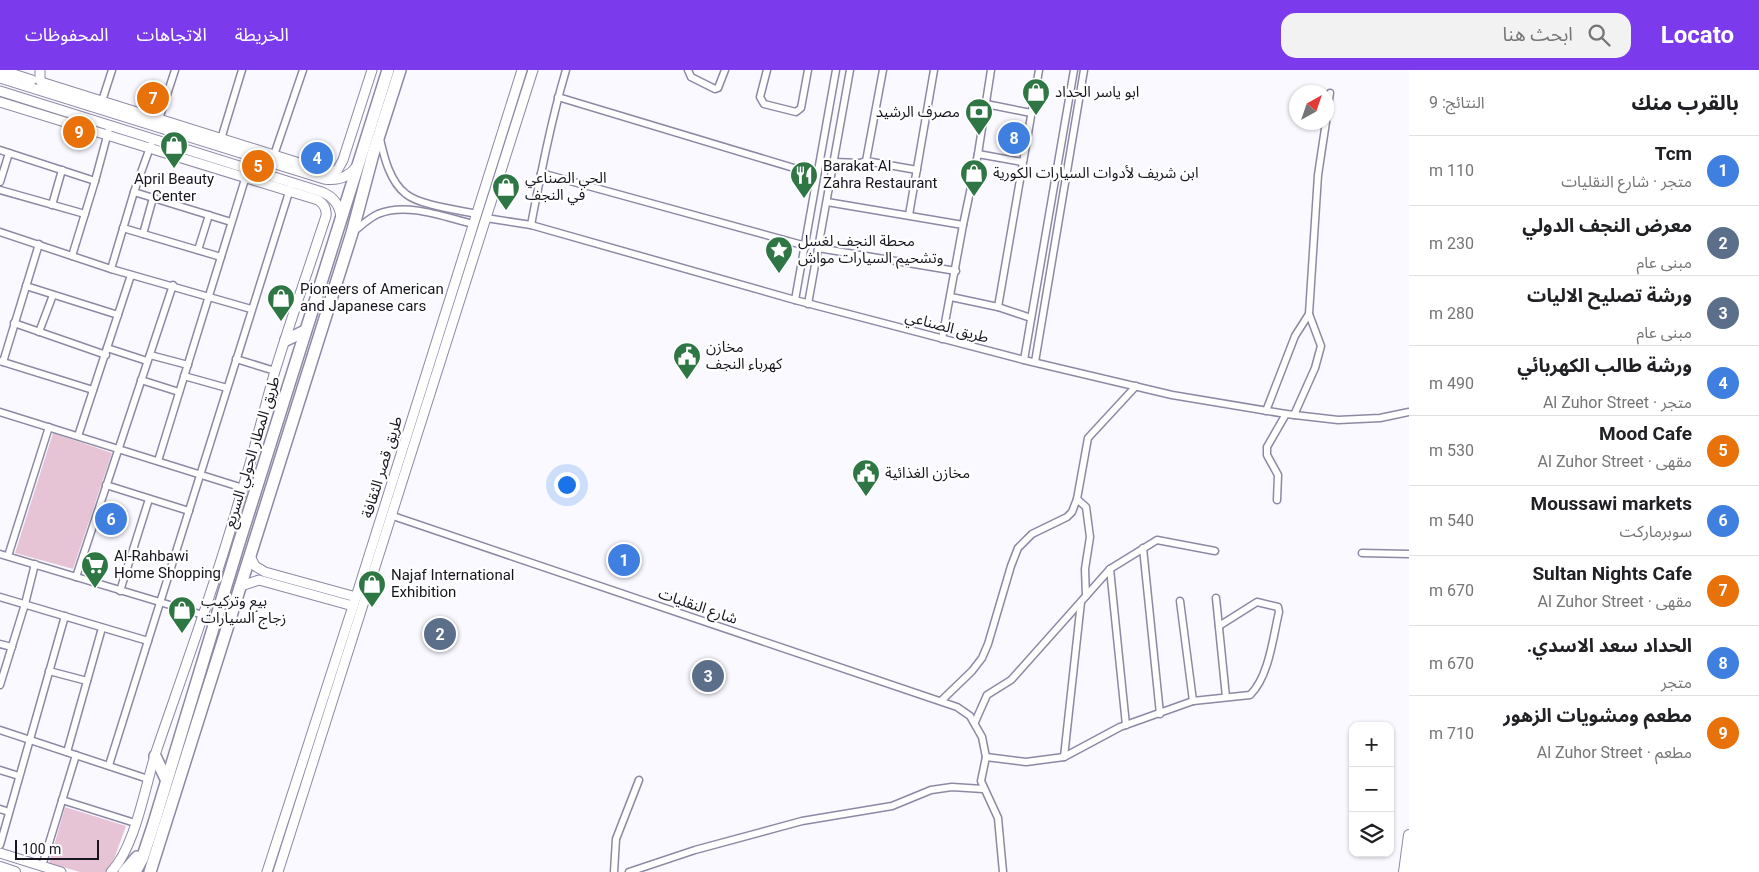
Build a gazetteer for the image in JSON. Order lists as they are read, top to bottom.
{
  "streets": {
    "highway": ["طريق المطار الحولي السريع"],
    "street": ["طريق الصناعي", "طريق قصر الثقافة", "شارع النقليات"]
  },
  "crossings": [
    ["طريق الصناعي", "طريق قصر الثقافة"],
    ["طريق قصر الثقافة", "شارع النقليات"]
  ],
  "places": {
    "shop": [
      "ابو ياسر الحداد",
      "April Beauty Center",
      "ابن شريف لأدوات السيارات الكورية",
      "الحي الصناعي في النجف",
      "Pioneers of American and Japanese cars",
      "Najaf International Exhibition",
      "بيع وتركيب زجاج السيارات"
    ],
    "bank": ["مصرف الرشيد"],
    "restaurant": ["Barakat Al Zahra Restaurant"],
    "place": ["محطة النجف لغسل وتشحيم السيارات مواش"],
    "public building": ["مخازن كهرباء النجف", "مخازن الغذائية"],
    "supermarket": ["Al-Rahbawi Home Shopping"]
  },
  "scale_bar": "100 m",
  "north": "top right",
  "page": {
    "header": "Locato",
    "search": "ابحث هنا",
    "nav": ["الخريطة", "الاتجاهات", "المحفوظات"],
    "heading": ["بالقرب منك", "النتائج: 9"],
    "pins": [
      "7",
      "9",
      "8",
      "4",
      "5",
      "6",
      "1",
      "2",
      "3"
    ],
    "list": [
      {
        "mark": "1",
        "name": "Tcm",
        "note": "متجر · شارع النقليات",
        "value": "110 m"
      },
      {
        "mark": "2",
        "name": "معرض النجف الدولي",
        "note": "مبنى عام",
        "value": "230 m"
      },
      {
        "mark": "3",
        "name": "ورشة تصليح الاليات",
        "note": "مبنى عام",
        "value": "280 m"
      },
      {
        "mark": "4",
        "name": "ورشة طالب الكهربائي",
        "note": "متجر · Al Zuhor Street",
        "value": "490 m"
      },
      {
        "mark": "5",
        "name": "Mood Cafe",
        "note": "مقهى · Al Zuhor Street",
        "value": "530 m"
      },
      {
        "mark": "6",
        "name": "Moussawi markets",
        "note": "سوبرماركت",
        "value": "540 m"
      },
      {
        "mark": "7",
        "name": "Sultan Nights Cafe",
        "note": "مقهى · Al Zuhor Street",
        "value": "670 m"
      },
      {
        "mark": "8",
        "name": "الحداد سعد الاسدي.",
        "note": "متجر",
        "value": "670 m"
      },
      {
        "mark": "9",
        "name": "مطعم ومشويات الزهور",
        "note": "مطعم · Al Zuhor Street",
        "value": "710 m"
      }
    ],
    "map_buttons": ["+", "−"],
    "scale": "100 m"
  }
}
